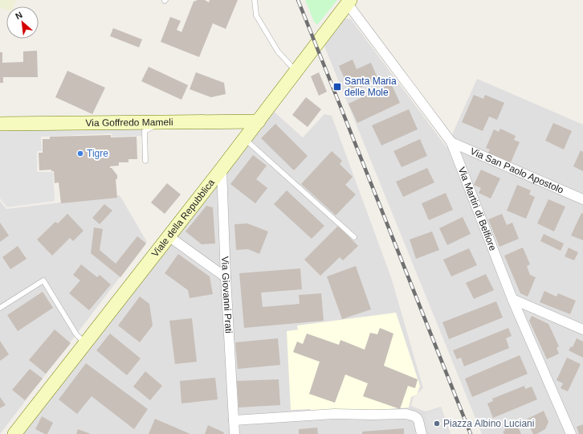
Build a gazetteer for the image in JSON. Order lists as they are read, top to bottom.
{
  "streets": {
    "street": [
      "Via Goffredo Mameli",
      "Via San Paolo Apostolo",
      "Via Martiri di Belfiore",
      "Viale della Repubblica",
      "Via Giovanni Prati"
    ]
  },
  "crossings": [
    ["Via Goffredo Mameli", "Viale della Repubblica"],
    ["Via San Paolo Apostolo", "Via Martiri di Belfiore"],
    ["Via Martiri di Belfiore", "Viale della Repubblica"],
    ["Viale della Repubblica", "Via Giovanni Prati"]
  ],
  "places": {
    "transit": ["Santa Maria delle Mole"],
    "other": ["Tigre", "Piazza Albino Luciani"]
  },
  "north": "top left"
}
